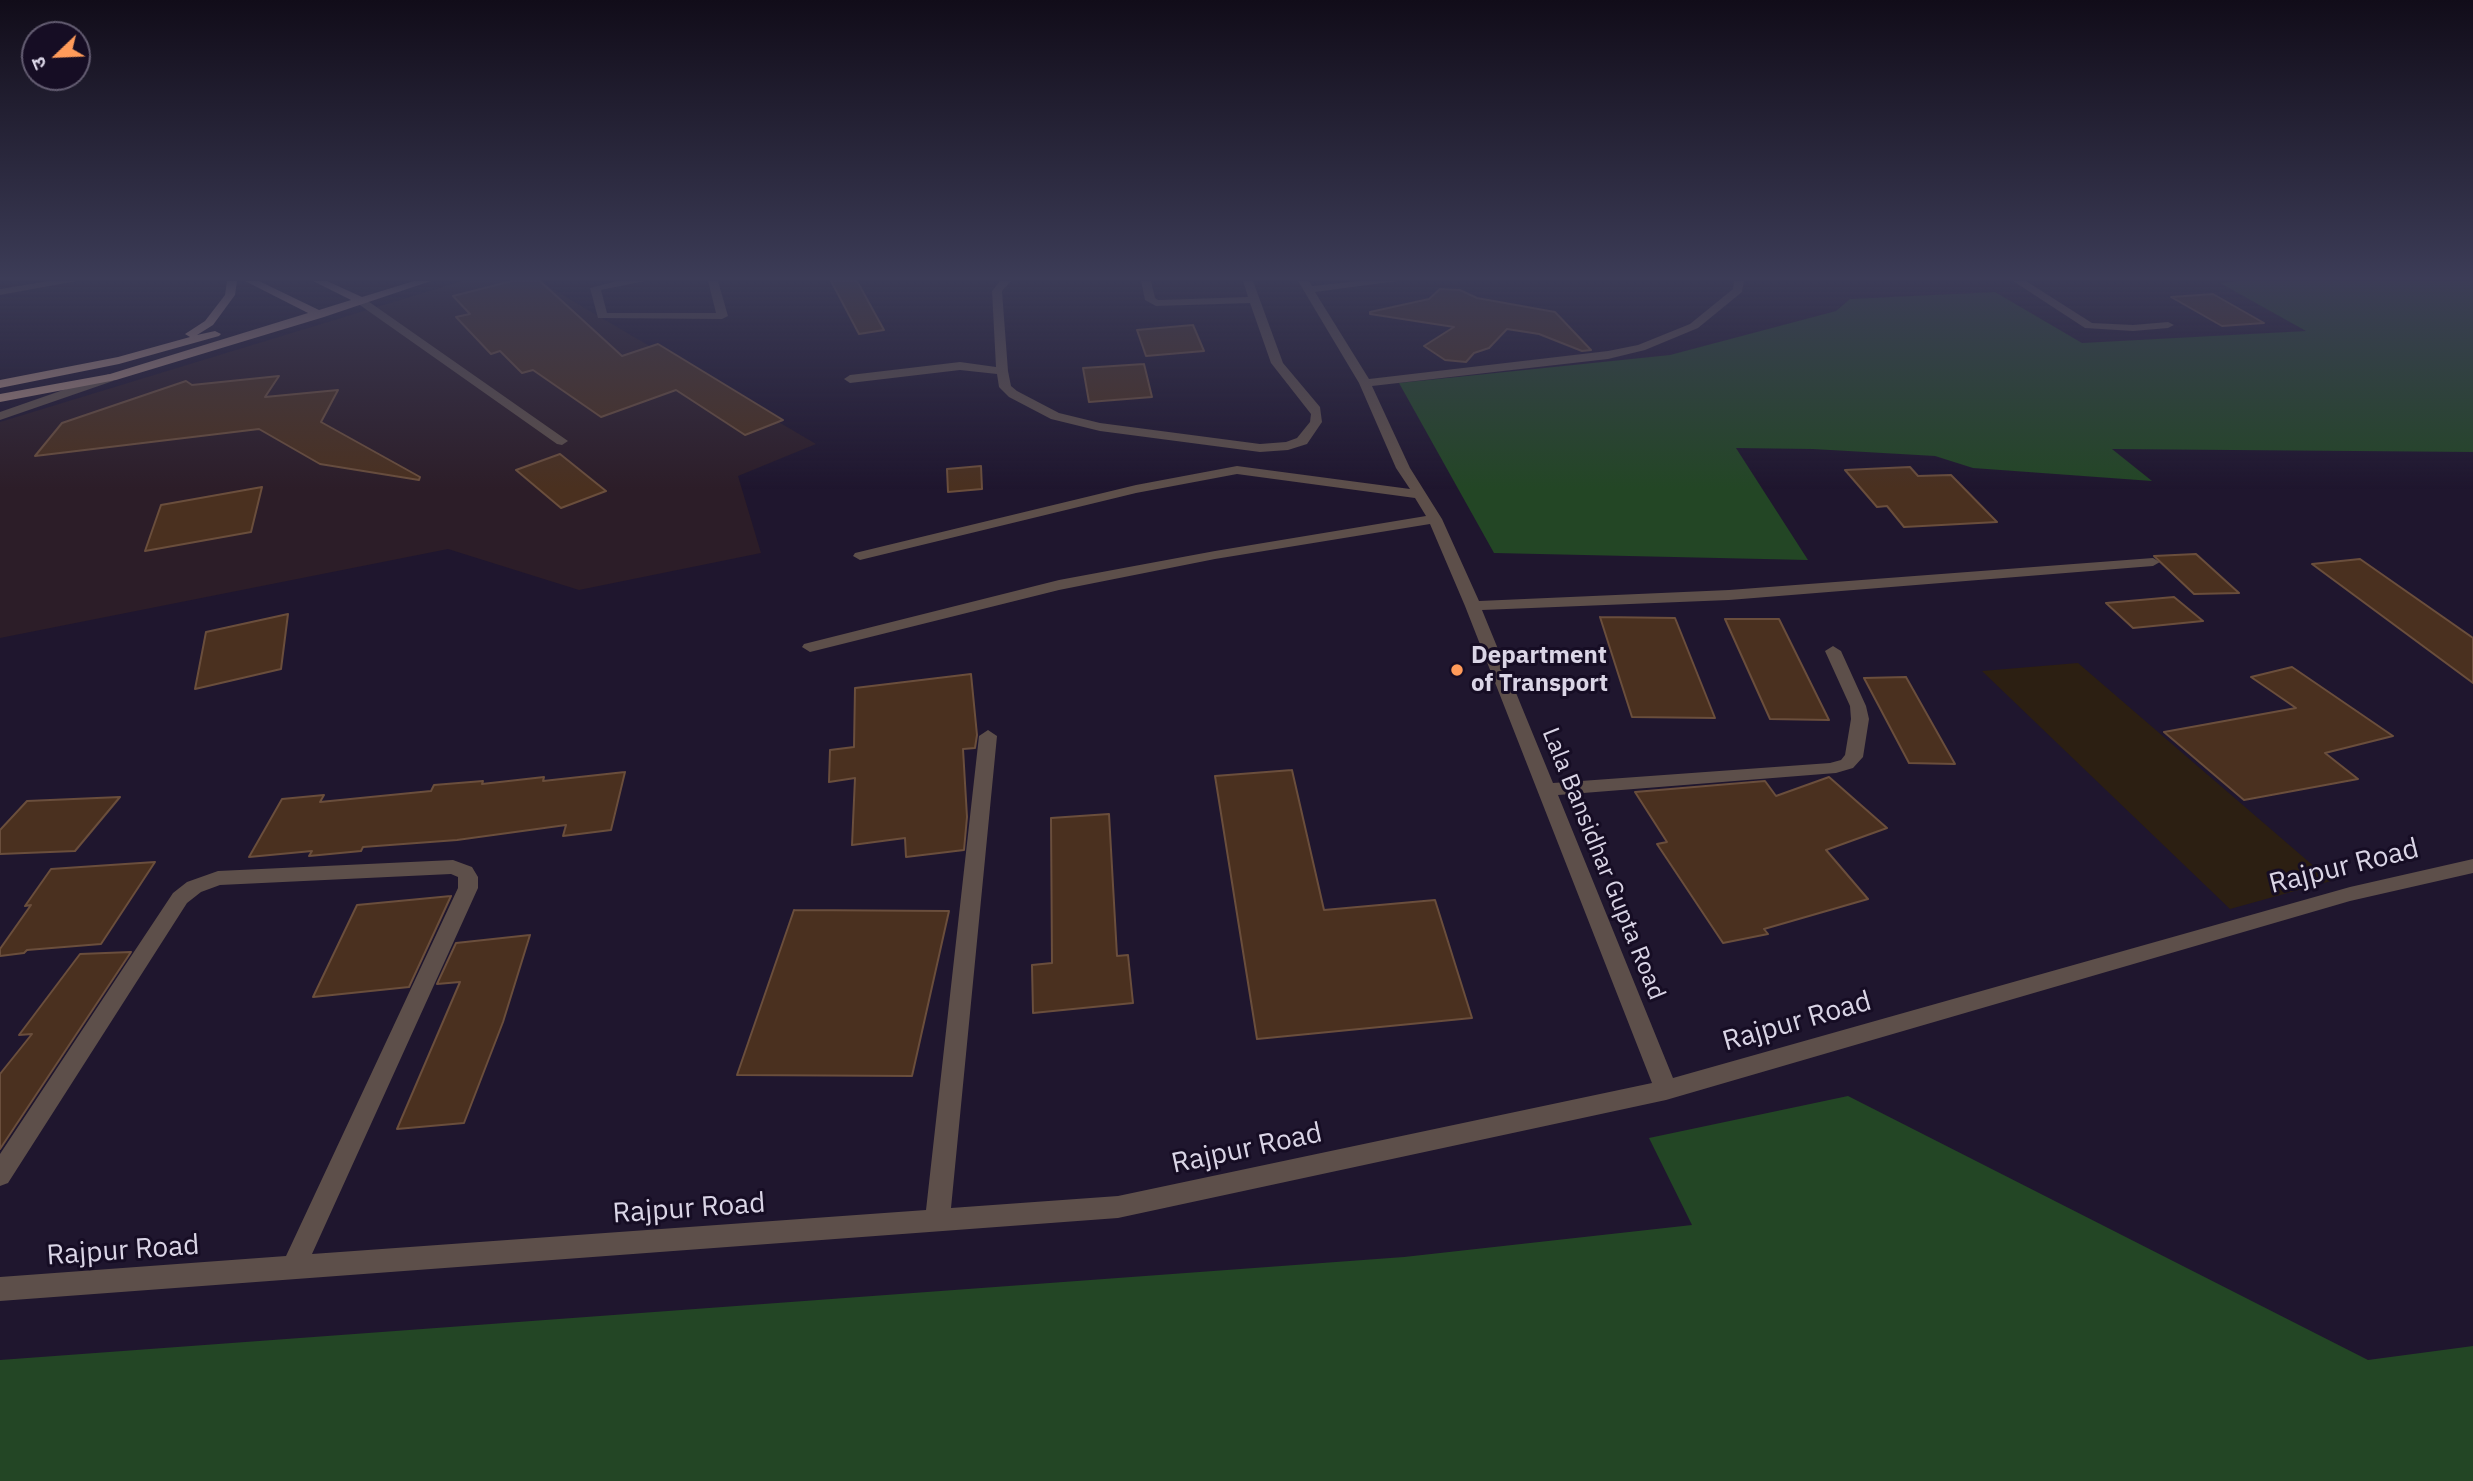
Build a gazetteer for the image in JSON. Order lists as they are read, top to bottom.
{
  "streets": {
    "street": ["Lala Bansidhar Gupta Road", "Rajpur Road"]
  },
  "crossings": [
    ["Lala Bansidhar Gupta Road", "Rajpur Road"]
  ],
  "places": ["Department of Transport"],
  "north": "bottom left"
}
